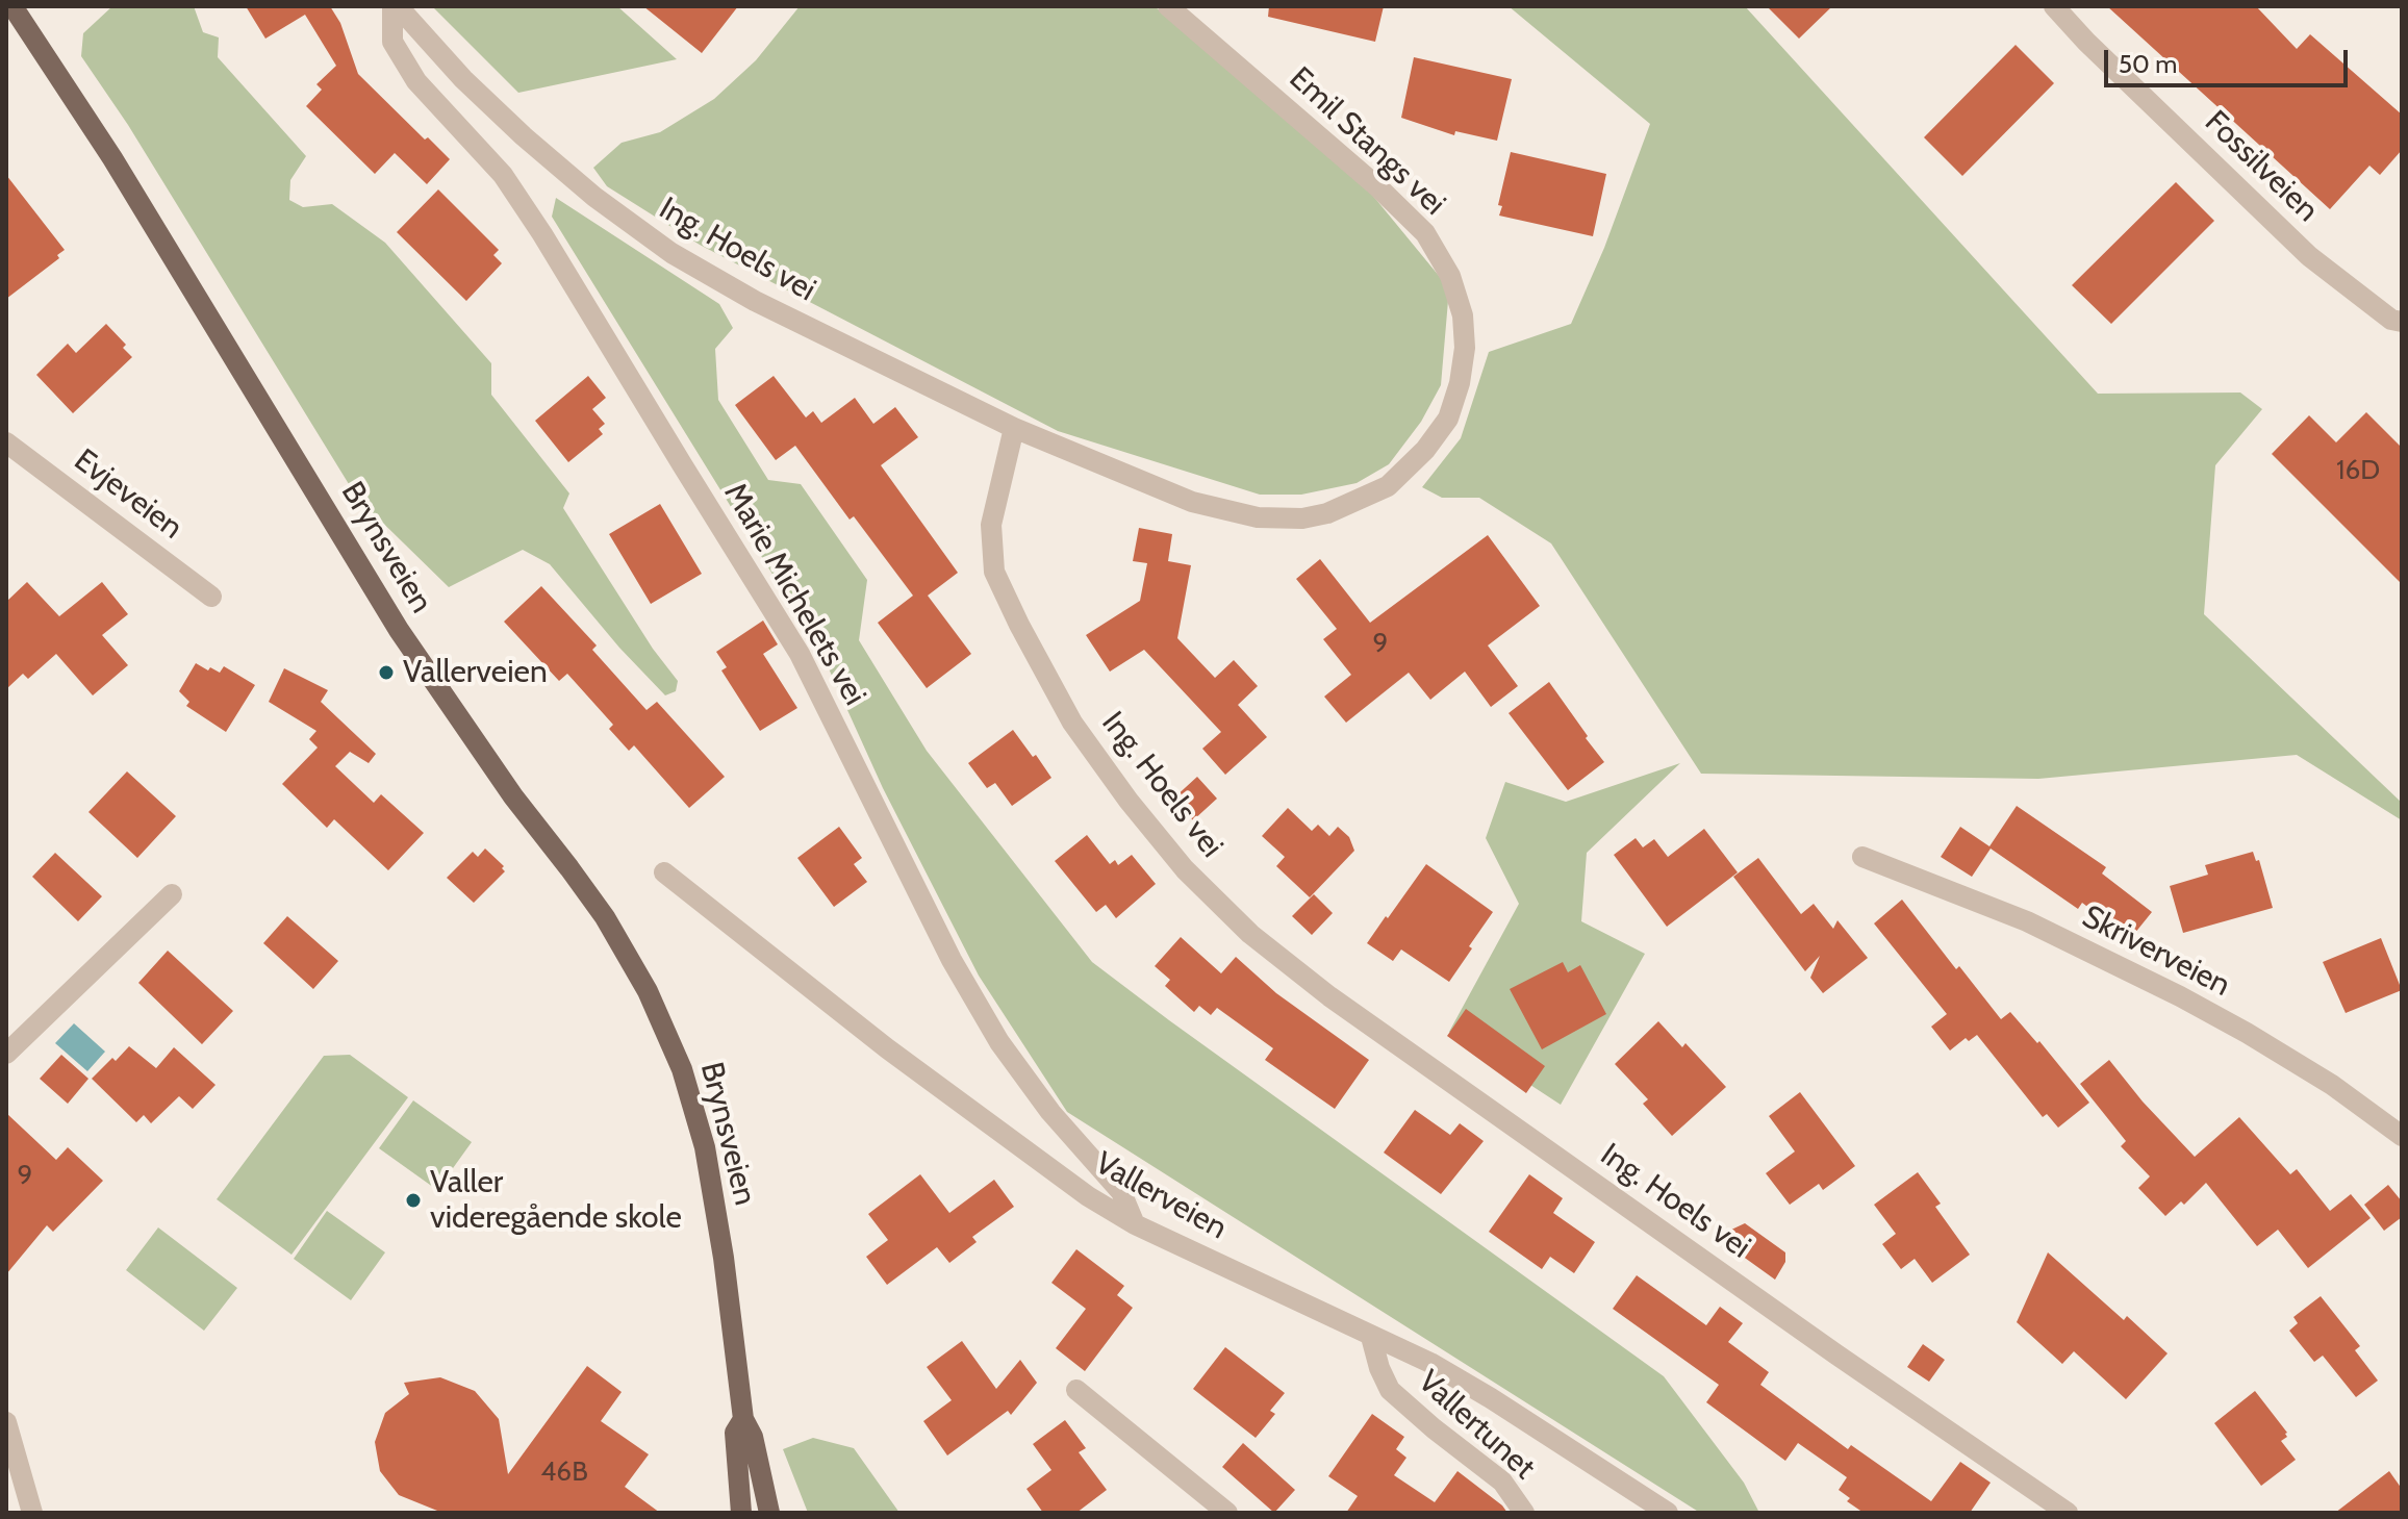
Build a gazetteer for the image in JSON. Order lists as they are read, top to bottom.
{
  "streets": {
    "main road": ["Brynsveien"],
    "street": [
      "Emil Stangs vei",
      "Fossilveien",
      "Ing. Hoels vei",
      "Evjeveien",
      "Marie Michelets vei",
      "Skriverveien",
      "Vallerveien",
      "Vallertunet"
    ]
  },
  "crossings": [
    ["Emil Stangs vei", "Ing. Hoels vei"],
    ["Ing. Hoels vei", "Marie Michelets vei"],
    ["Marie Michelets vei", "Vallerveien"],
    ["Vallerveien", "Vallertunet"]
  ],
  "places": ["Vallerveien", "Valler videregående skole"],
  "house_numbers": [
    "16D",
    "9",
    "9",
    "46B"
  ],
  "scale_bar": "50 m"
}
